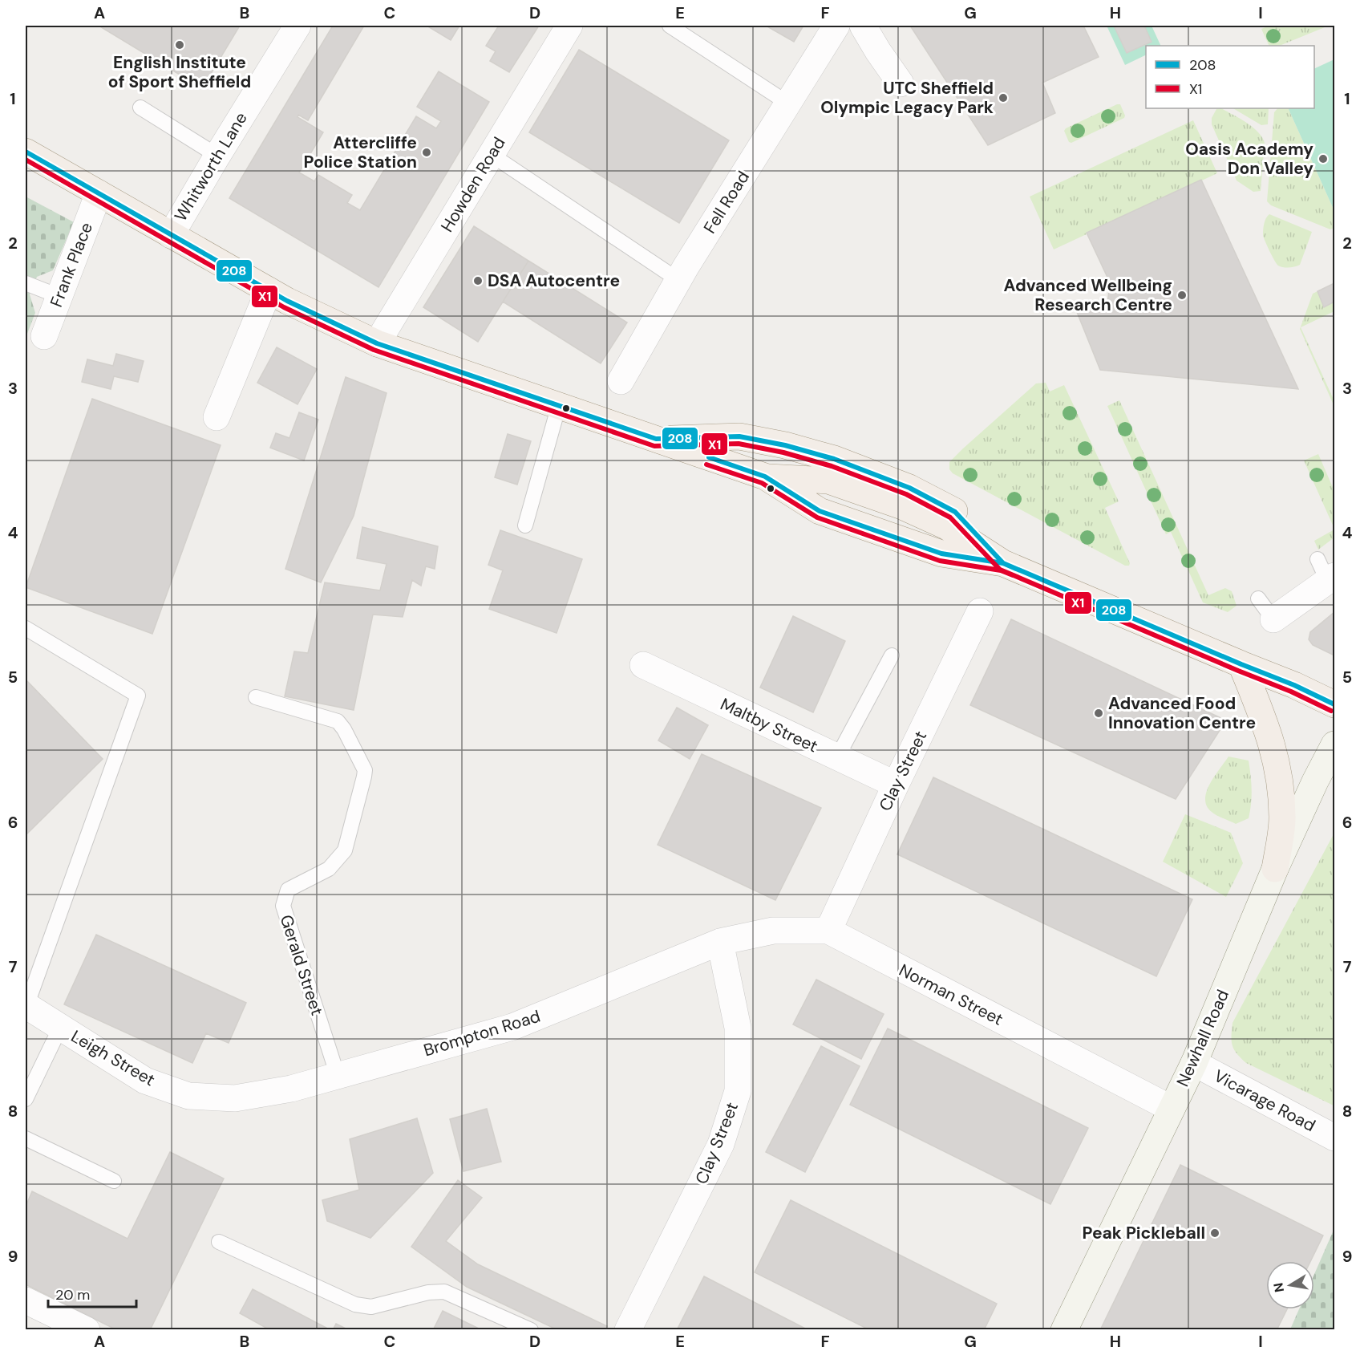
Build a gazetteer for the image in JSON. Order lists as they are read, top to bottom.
{
  "streets": {
    "main road": ["Newhall Road"],
    "street": [
      "Whitworth Lane",
      "Howden Road",
      "Fell Road",
      "Frank Place",
      "Maltby Street",
      "Clay Street",
      "Norman Street",
      "Brompton Road",
      "Leigh Street",
      "Vicarage Road"
    ],
    "lane": ["Gerald Street"]
  },
  "crossings": [
    ["Maltby Street", "Clay Street"],
    ["Clay Street", "Norman Street"],
    ["Clay Street", "Brompton Road"],
    ["Gerald Street", "Brompton Road"],
    ["Norman Street", "Brompton Road"],
    ["Norman Street", "Newhall Road"],
    ["Brompton Road", "Leigh Street"],
    ["Newhall Road", "Vicarage Road"]
  ],
  "places": [
    "English Institute of Sport Sheffield",
    "UTC Sheffield Olympic Legacy Park",
    "Attercliffe Police Station",
    "Oasis Academy Don Valley",
    "DSA Autocentre",
    "Advanced Wellbeing Research Centre",
    "Advanced Food Innovation Centre",
    "Peak Pickleball"
  ],
  "lines": ["transit line 208", "transit line X1"],
  "legend": ["208", "X1"],
  "scale_bar": "20 m",
  "north": "left",
  "grid": {
    "columns": [
      "A",
      "B",
      "C",
      "D",
      "E",
      "F",
      "G",
      "H",
      "I"
    ],
    "rows": [
      "1",
      "2",
      "3",
      "4",
      "5",
      "6",
      "7",
      "8",
      "9"
    ]
  }
}
